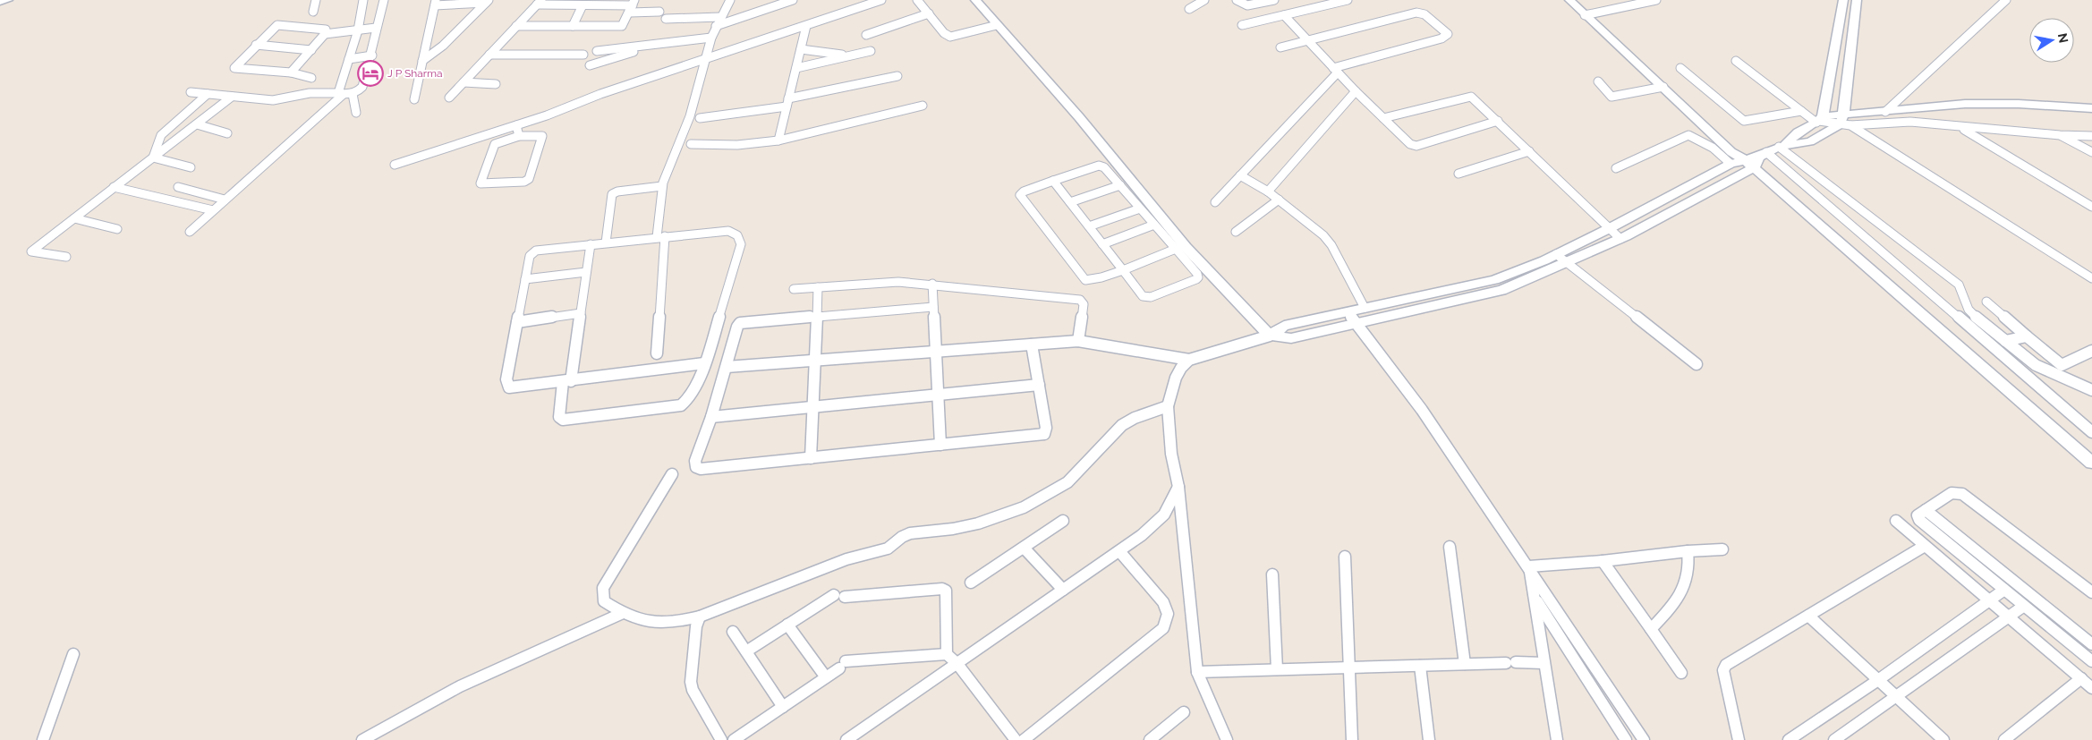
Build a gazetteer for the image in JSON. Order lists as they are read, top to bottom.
{
  "places": {
    "hotel": ["J P Sharma"]
  },
  "north": "right"
}
